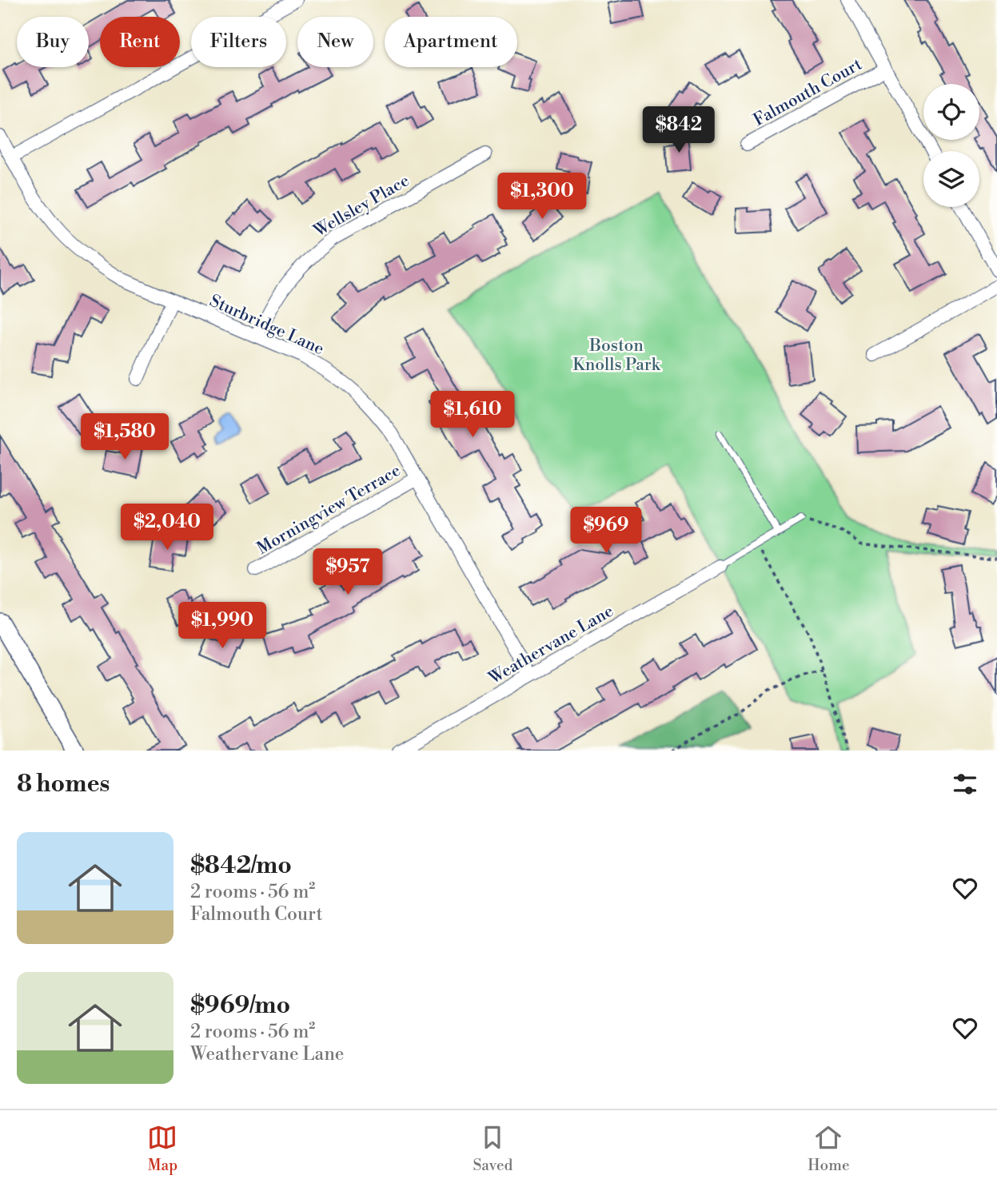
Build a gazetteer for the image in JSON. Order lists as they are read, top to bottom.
{
  "streets": {
    "street": [
      "Falmouth Court",
      "Wellsley Place",
      "Sturbridge Lane",
      "Morningview Terrace",
      "Weathervane Lane"
    ]
  },
  "crossings": [
    ["Wellsley Place", "Sturbridge Lane"],
    ["Sturbridge Lane", "Morningview Terrace"],
    ["Sturbridge Lane", "Weathervane Lane"]
  ],
  "parks": ["Boston Knolls Park"],
  "page": {
    "chip": [
      "Buy",
      "Rent",
      "Filters",
      "New",
      "Apartment"
    ],
    "price": [
      "$842",
      "$1,300",
      "$1,610",
      "$1,580",
      "$2,040",
      "$969",
      "$957",
      "$1,990"
    ],
    "heading": "8 homes",
    "list": [
      {
        "name": "$842/mo",
        "note": "2 rooms · 56 m² · Falmouth Court"
      },
      {
        "name": "$969/mo",
        "note": "2 rooms · 56 m² · Weathervane Lane"
      }
    ],
    "tabs": ["Map", "Saved", "Home"]
  }
}
